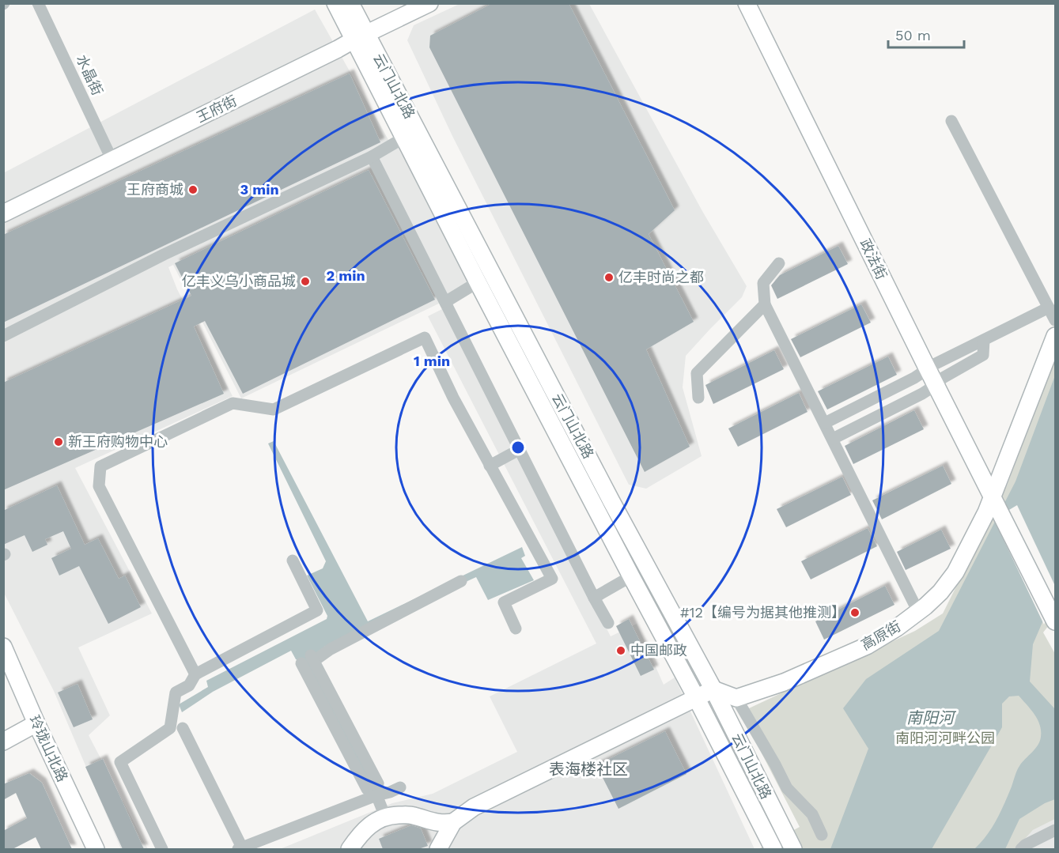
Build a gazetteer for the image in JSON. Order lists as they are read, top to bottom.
{
  "streets": {
    "street": [
      "水晶街",
      "云门山北路",
      "王府街",
      "政法街",
      "高原街",
      "玲珑山北路"
    ]
  },
  "crossings": [
    ["水晶街", "王府街"],
    ["云门山北路", "王府街"],
    ["政法街", "高原街"]
  ],
  "districts": ["表海楼社区"],
  "water": ["南阳河"],
  "parks": ["南阳河河畔公园"],
  "places": [
    "王府商城",
    "亿丰时尚之都",
    "亿丰义乌小商品城",
    "新王府购物中心",
    "#12【编号为据其他推测】",
    "中国邮政"
  ],
  "scale_bar": "50 m",
  "rings": ["3 min", "2 min", "1 min"]
}
